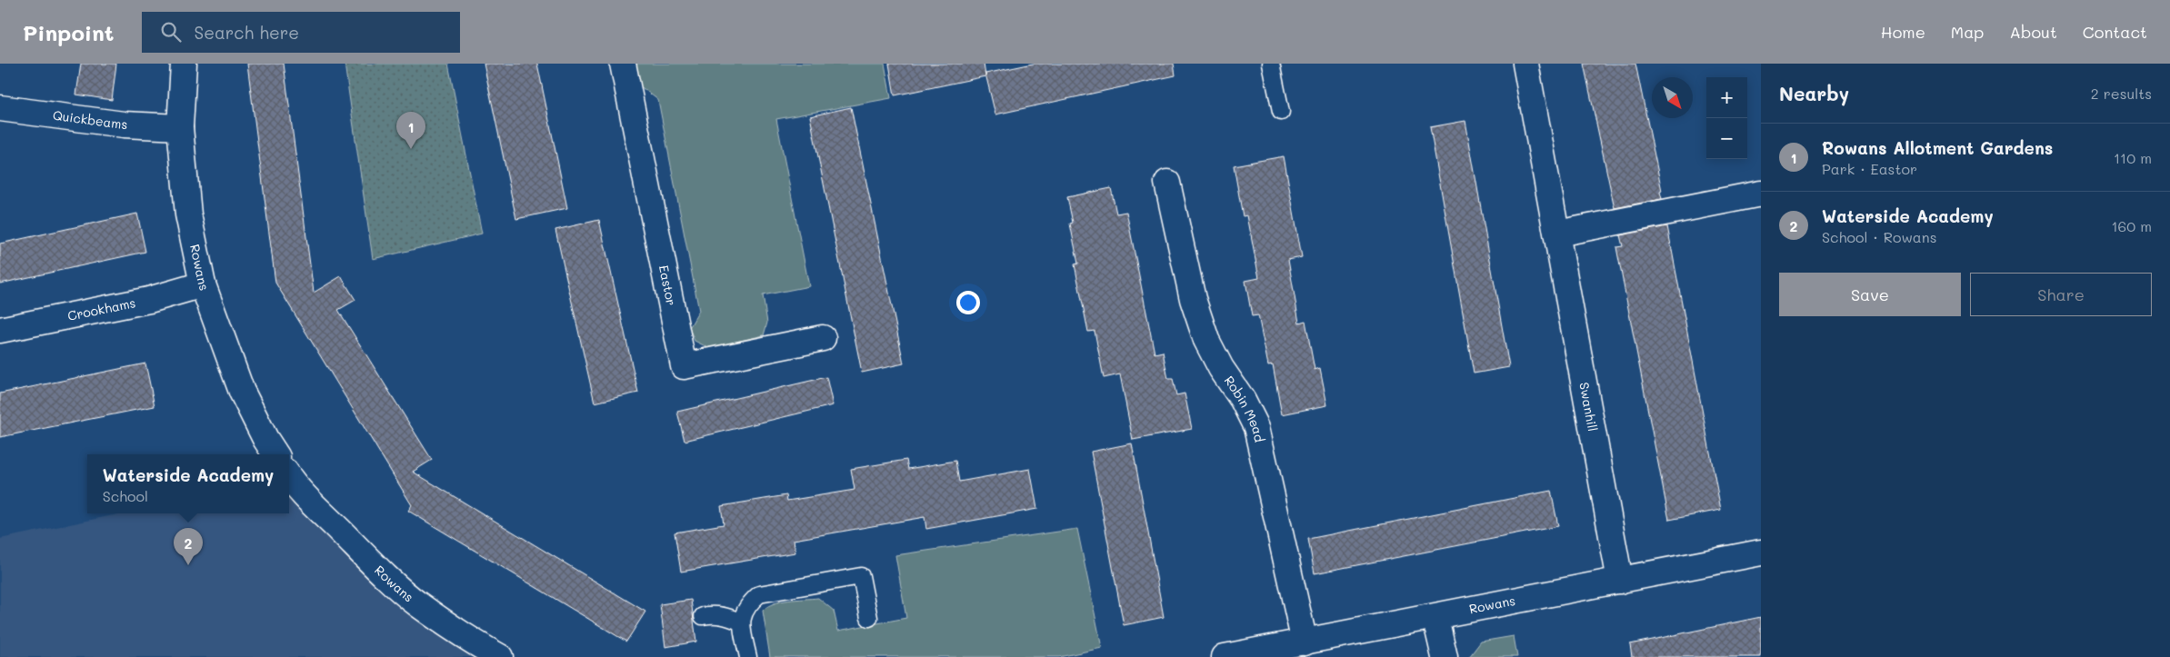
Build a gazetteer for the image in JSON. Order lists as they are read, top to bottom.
{
  "streets": {
    "street": [
      "Quickbeams",
      "Rowans",
      "Eastor",
      "Crookhams",
      "Swanhill",
      "Robin Mead"
    ]
  },
  "crossings": [
    ["Quickbeams", "Rowans"],
    ["Rowans", "Crookhams"],
    ["Rowans", "Swanhill"],
    ["Rowans", "Robin Mead"]
  ],
  "north": "bottom right",
  "page": {
    "header": "Pinpoint",
    "search": "Search here",
    "nav": [
      "Home",
      "Map",
      "About",
      "Contact"
    ],
    "heading": ["Nearby", "2 results"],
    "map_buttons": ["+", "−"],
    "pins": ["1", "2"],
    "list": [
      {
        "mark": "1",
        "name": "Rowans Allotment Gardens",
        "note": "Park · Eastor",
        "value": "110 m"
      },
      {
        "mark": "2",
        "name": "Waterside Academy",
        "note": "School · Rowans",
        "value": "160 m"
      }
    ],
    "buttons": ["Save", "Share"],
    "popup": ["Waterside Academy", "School"]
  }
}
